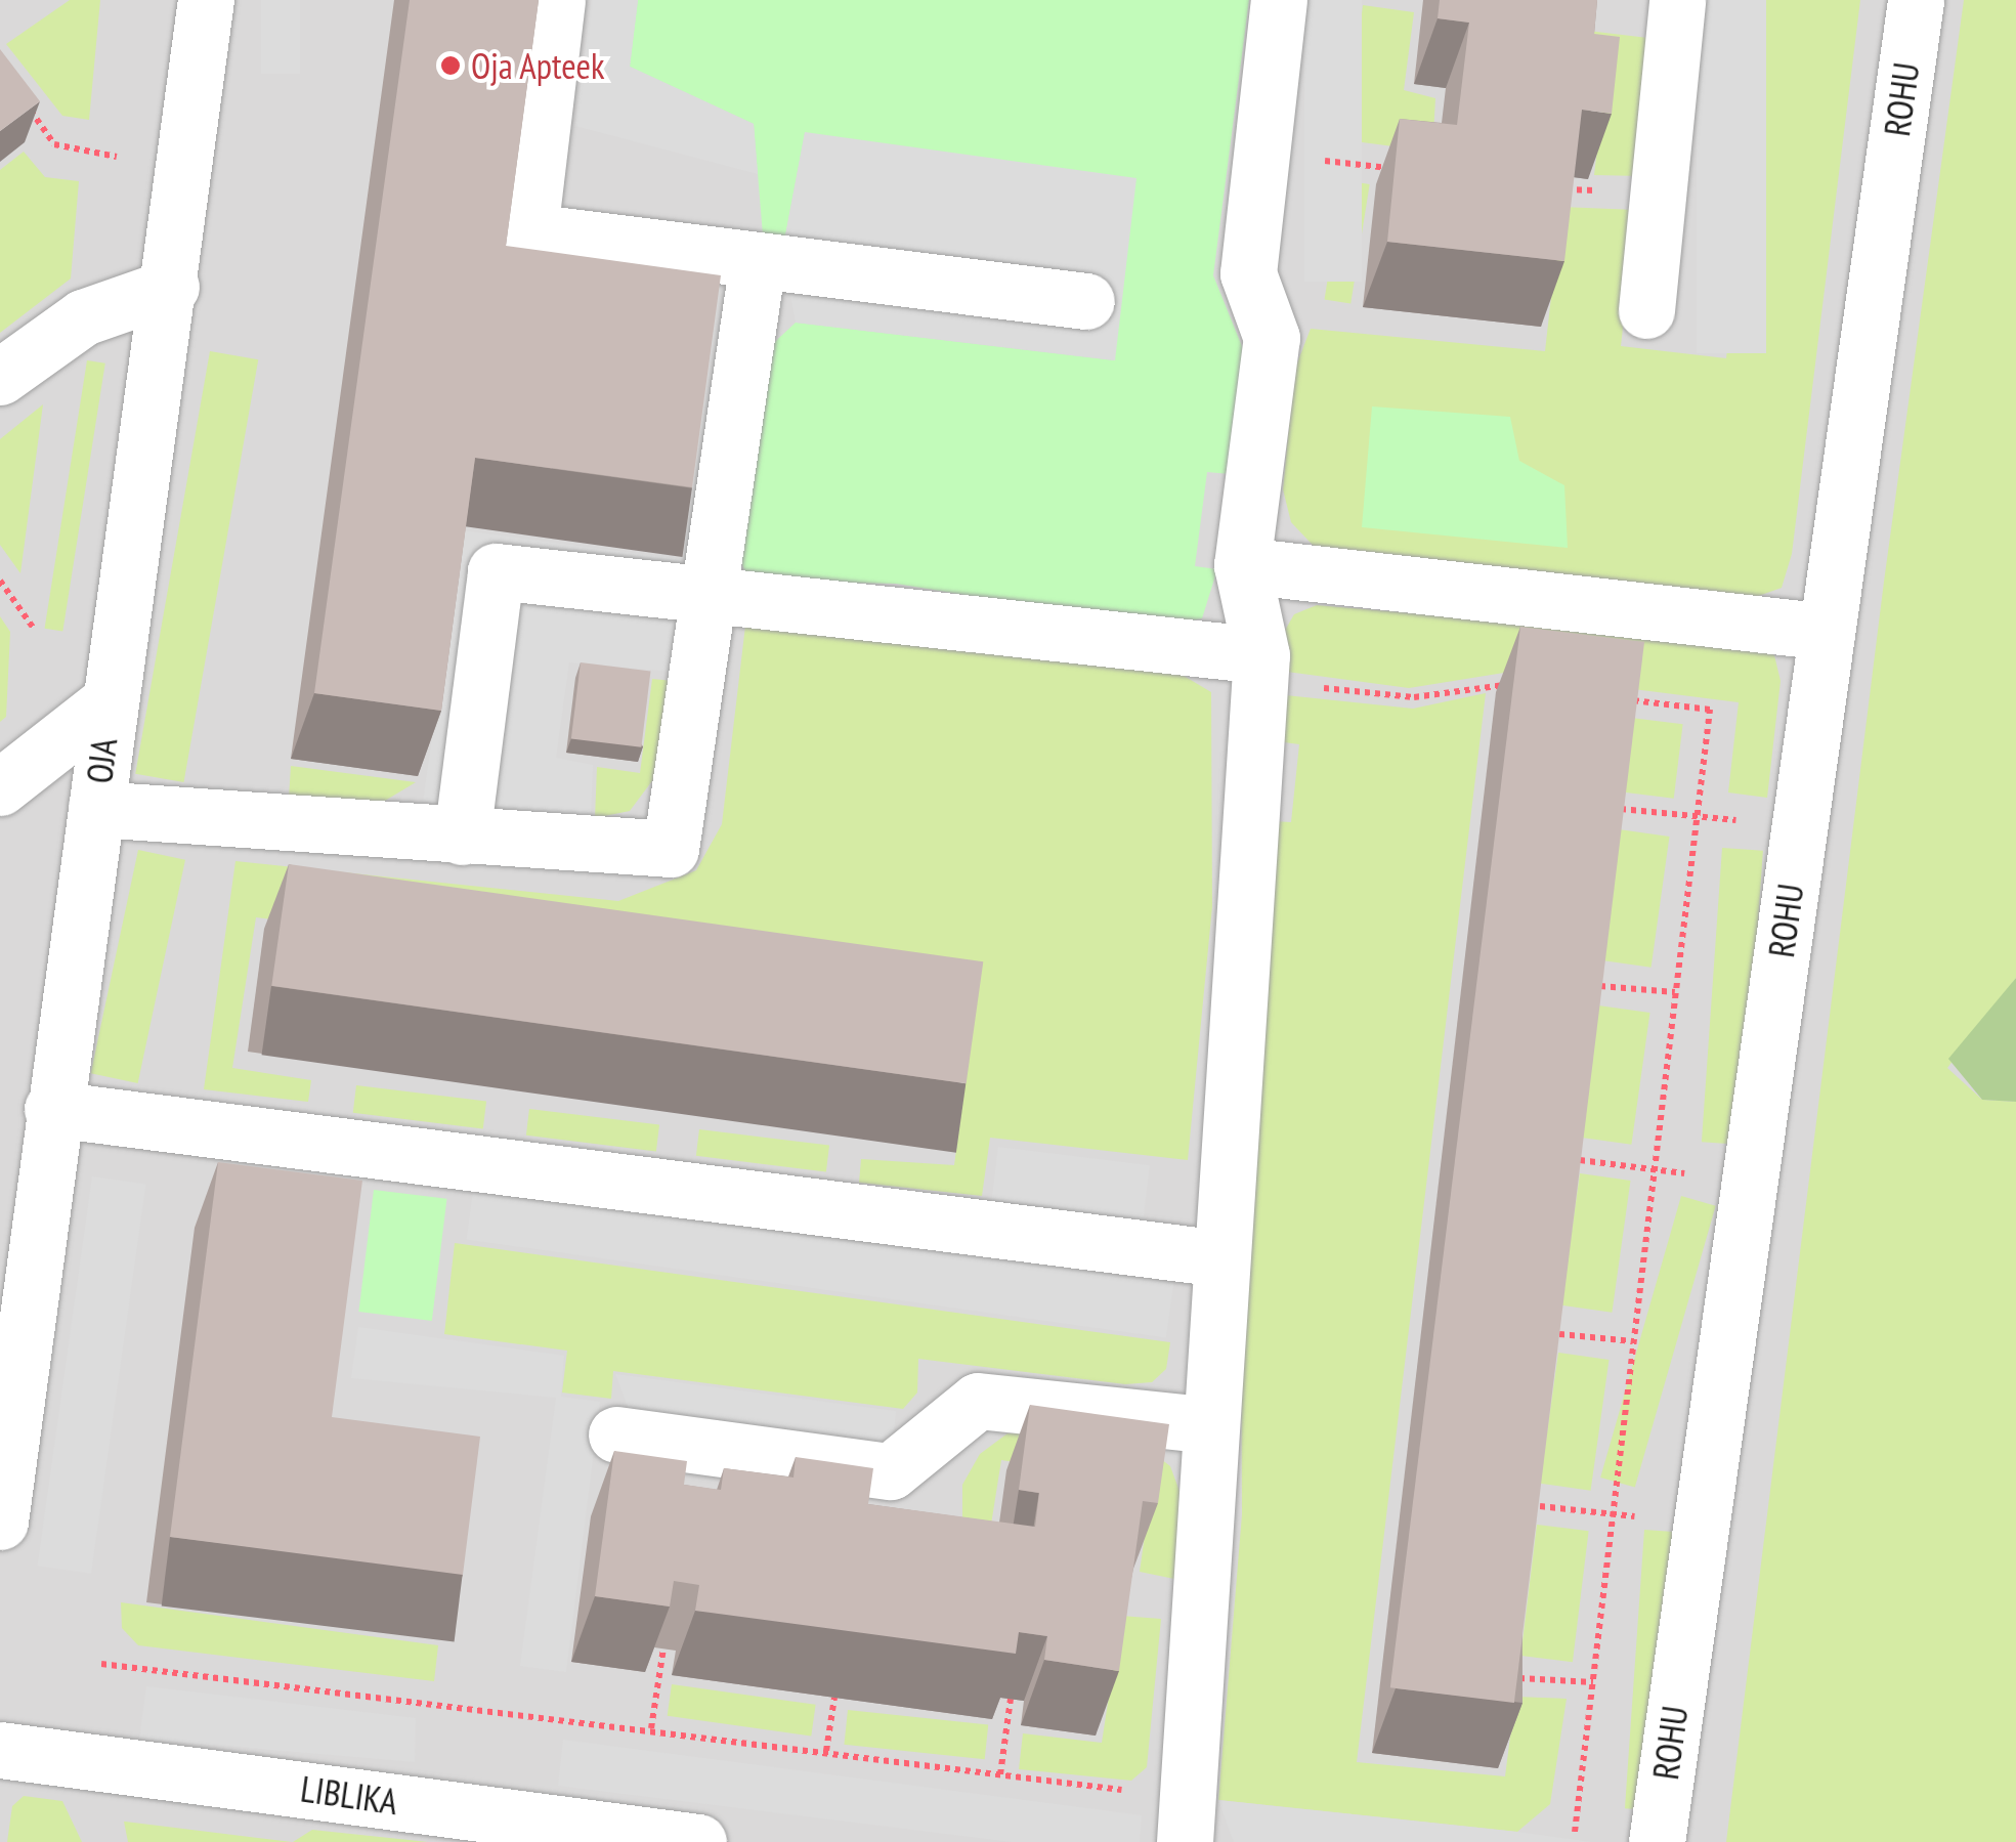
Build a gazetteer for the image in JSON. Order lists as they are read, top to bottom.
{
  "streets": {
    "street": ["ROHU", "OJA", "LIBLIKA"]
  },
  "places": ["Oja Apteek"]
}
